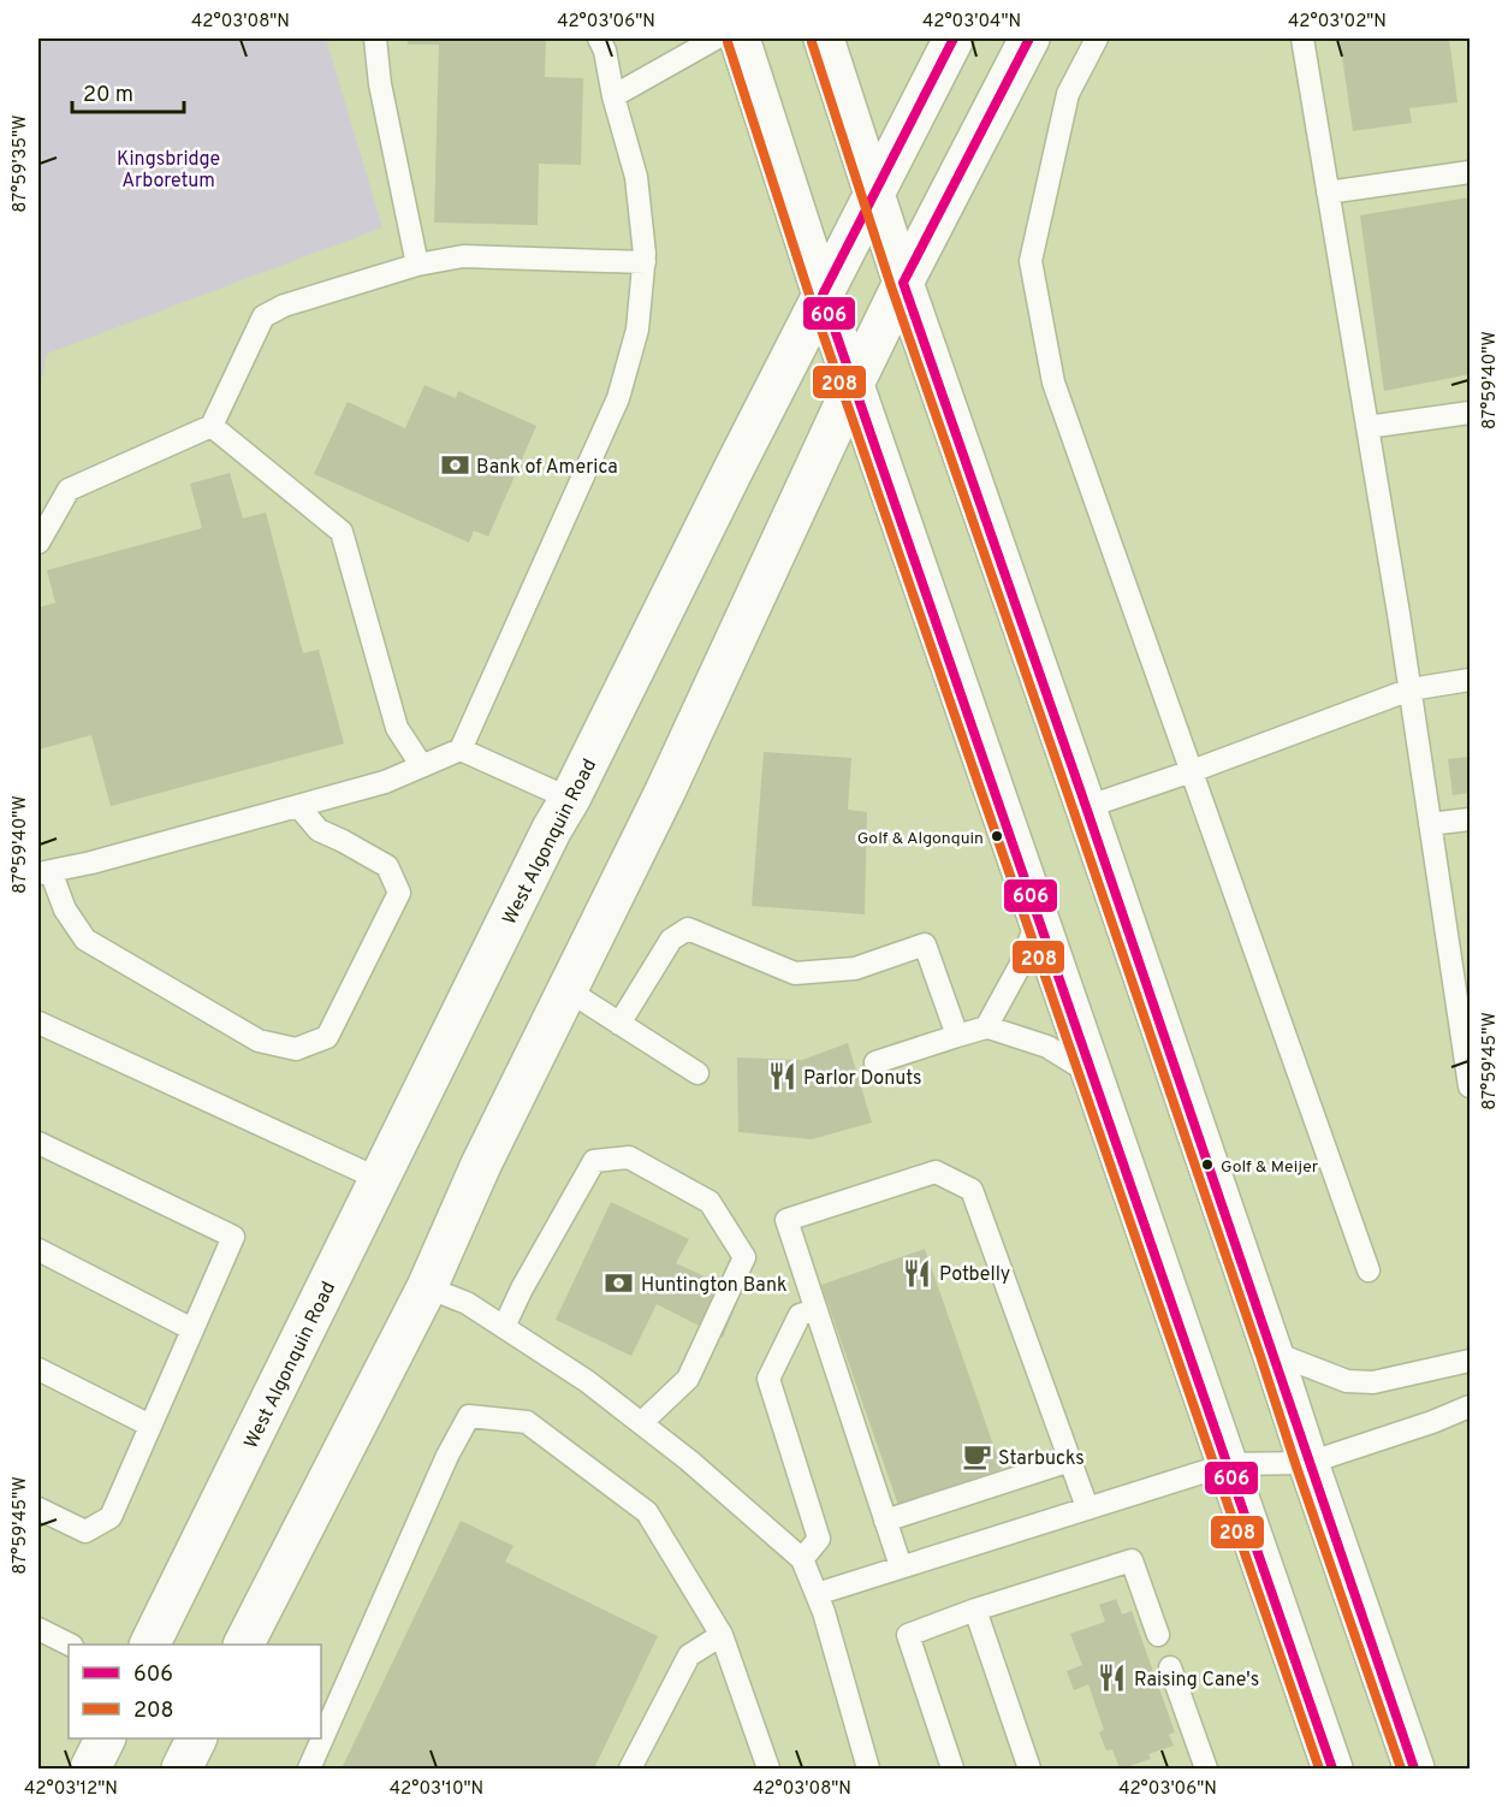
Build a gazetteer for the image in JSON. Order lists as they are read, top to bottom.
{
  "streets": {
    "main road": ["West Algonquin Road"]
  },
  "parks": ["Kingsbridge Arboretum"],
  "places": {
    "bank": ["Bank of America", "Huntington Bank"],
    "other": ["Golf & Algonquin", "Golf & Meijer"],
    "restaurant": ["Parlor Donuts", "Potbelly", "Raising Cane's"],
    "cafe": ["Starbucks"]
  },
  "lines": ["transit line 606", "transit line 208"],
  "legend": ["606", "208"],
  "scale_bar": "20 m",
  "coordinates": [
    "42°03'08\"N",
    "42°03'06\"N",
    "42°03'04\"N",
    "42°03'02\"N",
    "87°59'35\"W",
    "87°59'40\"W",
    "87°59'45\"W",
    "42°03'12\"N",
    "42°03'10\"N"
  ]
}
